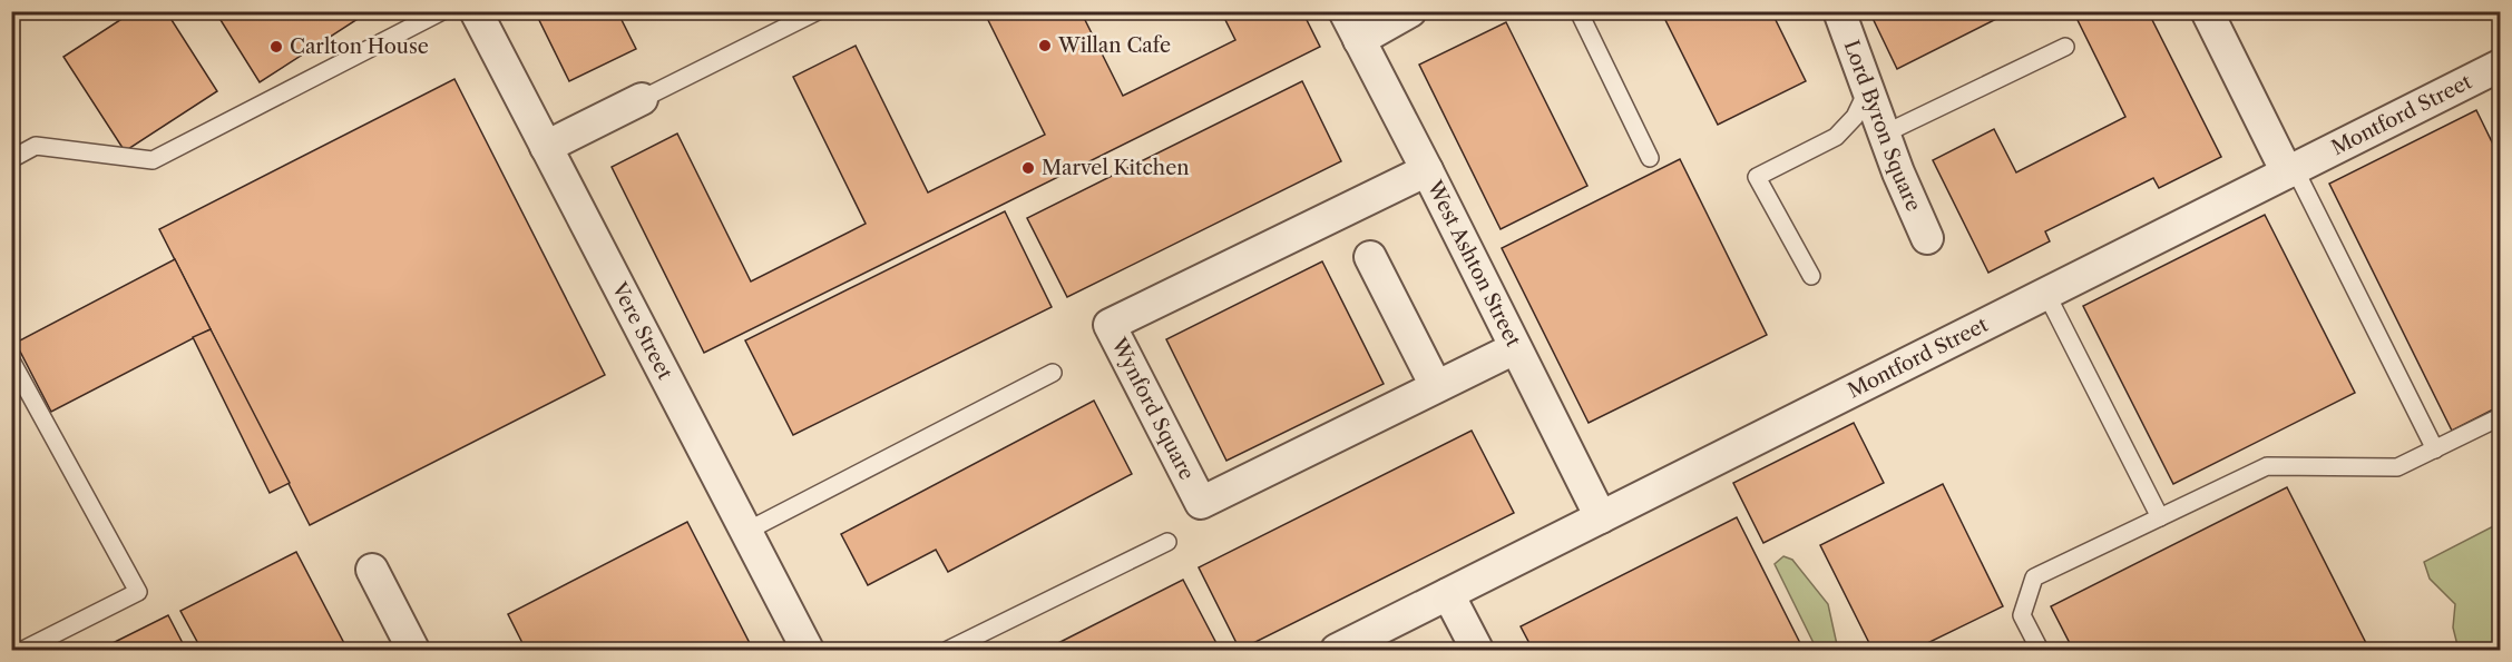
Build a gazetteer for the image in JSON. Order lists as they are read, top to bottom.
{
  "streets": {
    "street": [
      "Montford Street",
      "Lord Byron Square",
      "West Ashton Street",
      "Vere Street",
      "Wynford Square"
    ]
  },
  "crossings": [
    ["Montford Street", "West Ashton Street"],
    ["West Ashton Street", "Wynford Square"]
  ],
  "places": ["Willan Cafe", "Carlton House", "Marvel Kitchen"]
}
